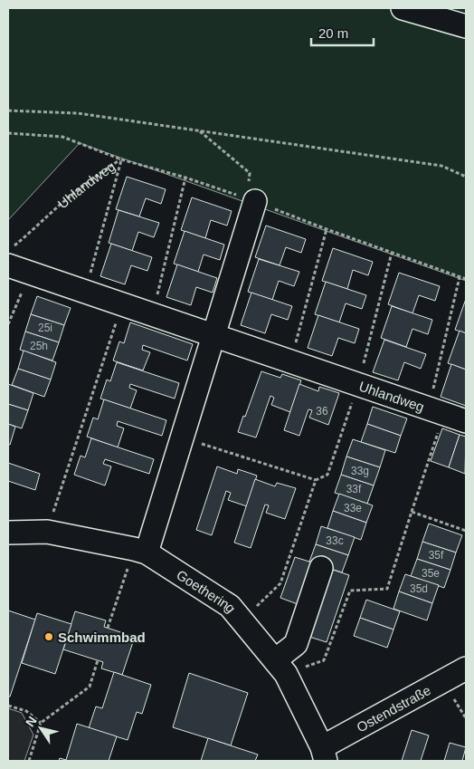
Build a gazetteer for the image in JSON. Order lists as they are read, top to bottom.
{
  "streets": {
    "street": ["Uhlandweg", "Goethering", "Ostendstraße"]
  },
  "crossings": [
    ["Goethering", "Ostendstraße"]
  ],
  "places": ["Schwimmbad"],
  "house_numbers": [
    "25i",
    "25h",
    "36",
    "33g",
    "33f",
    "33e",
    "33c",
    "35f",
    "35e",
    "35d"
  ],
  "scale_bar": "20 m",
  "north": "top left"
}
